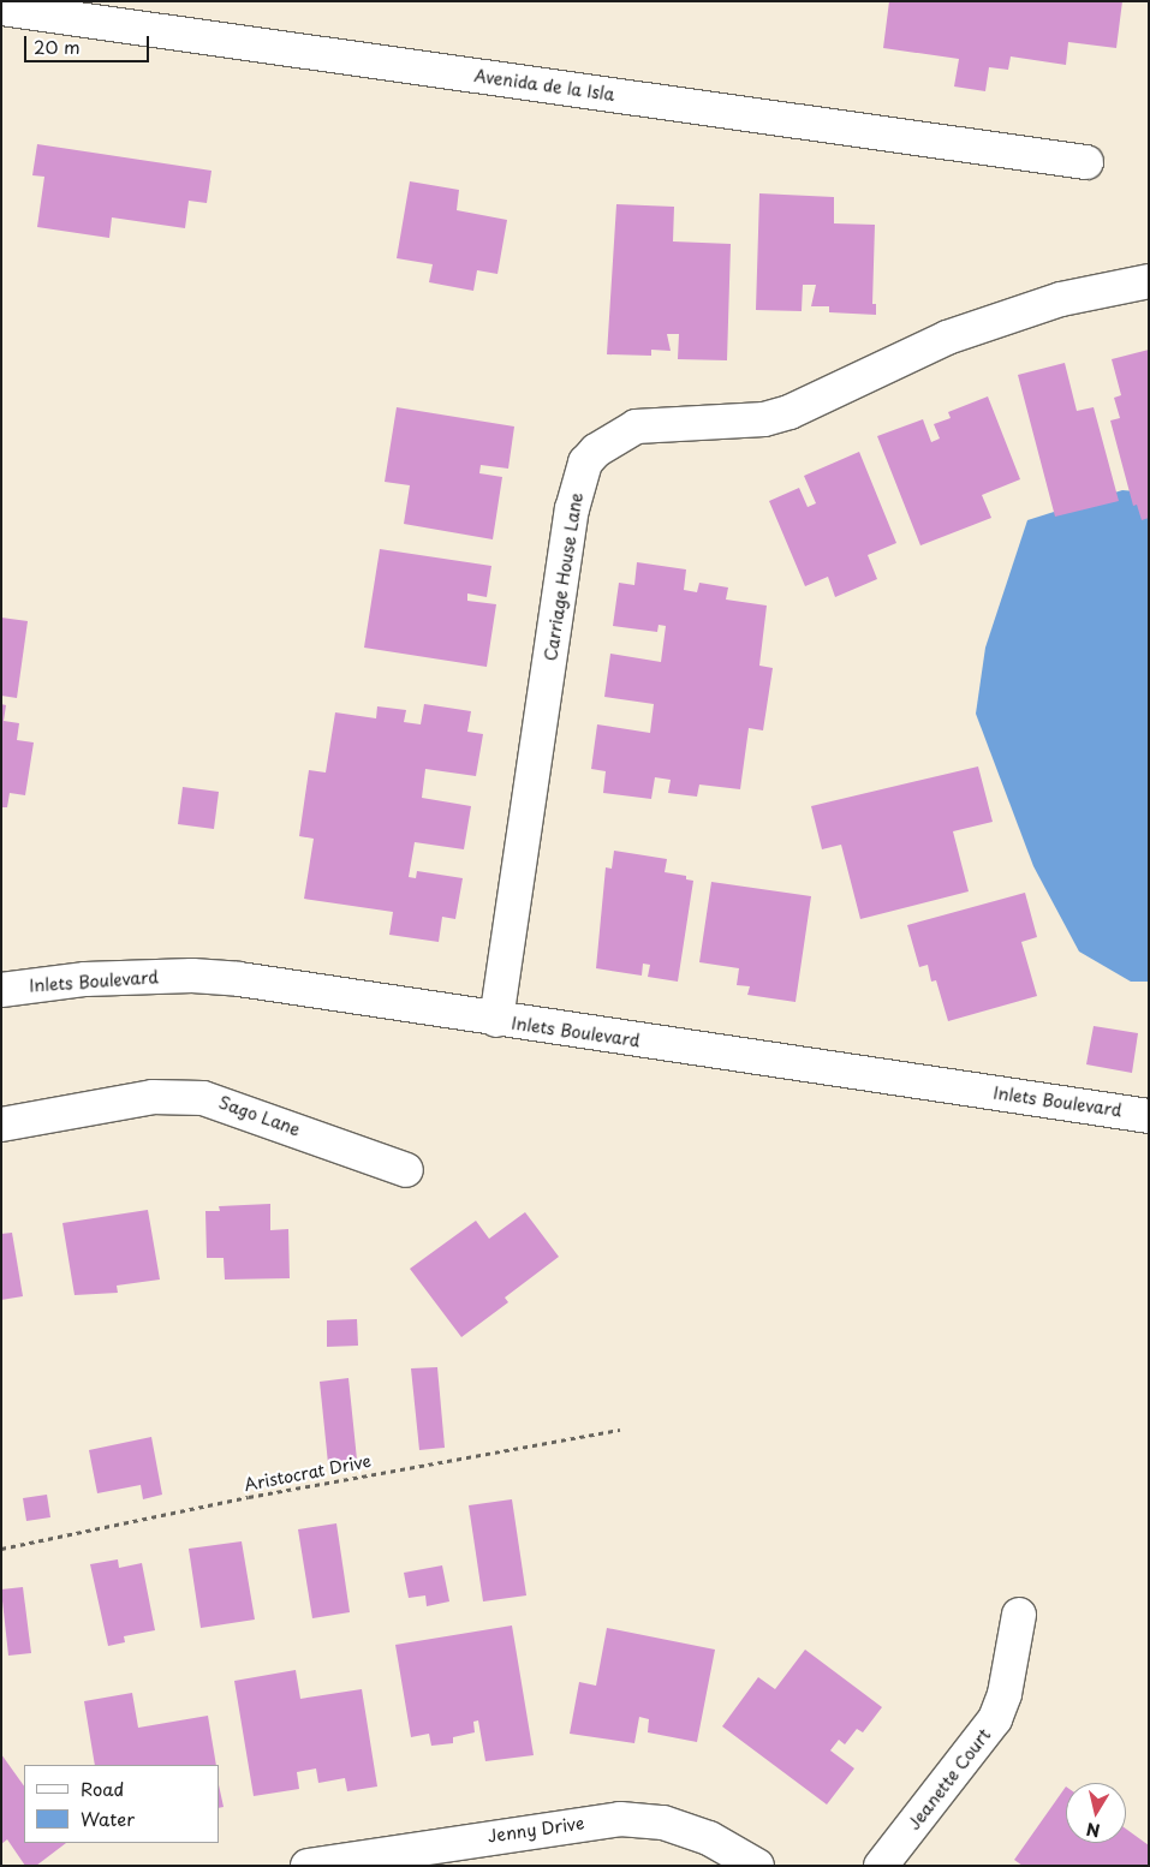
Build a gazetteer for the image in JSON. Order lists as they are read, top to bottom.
{
  "streets": {
    "street": [
      "Avenida de la Isla",
      "Carriage House Lane",
      "Inlets Boulevard",
      "Sago Lane",
      "Jeanette Court",
      "Jenny Drive"
    ],
    "path": ["Aristocrat Drive"]
  },
  "crossings": [
    ["Carriage House Lane", "Inlets Boulevard"]
  ],
  "legend": ["Road", "Water"],
  "scale_bar": "20 m",
  "north": "bottom"
}
